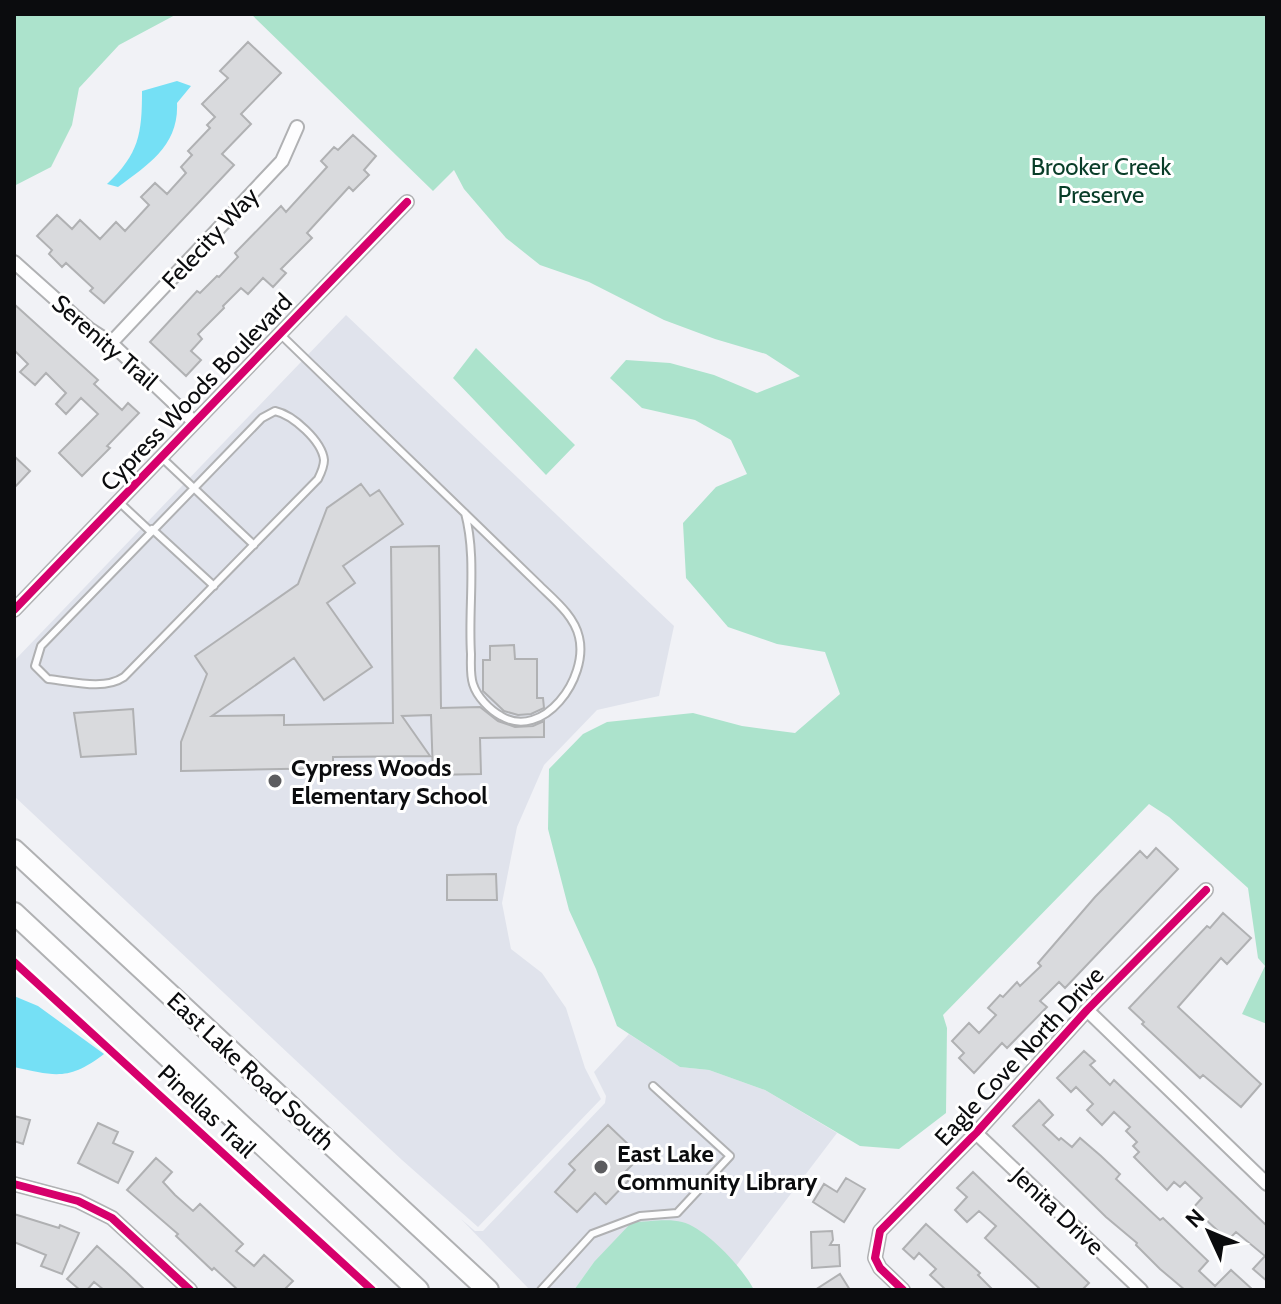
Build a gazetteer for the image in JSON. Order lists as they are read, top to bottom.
{
  "streets": {
    "main road": ["East Lake Road South"],
    "street": [
      "Felecity Way",
      "Serenity Trail",
      "Cypress Woods Boulevard",
      "Eagle Cove North Drive",
      "Jenita Drive"
    ],
    "cycle path": ["Pinellas Trail"]
  },
  "crossings": [
    ["Felecity Way", "Serenity Trail"],
    ["Serenity Trail", "Cypress Woods Boulevard"],
    ["Eagle Cove North Drive", "Jenita Drive"]
  ],
  "parks": ["Brooker Creek Preserve"],
  "places": ["Cypress Woods Elementary School", "East Lake Community Library"],
  "north": "top left"
}
